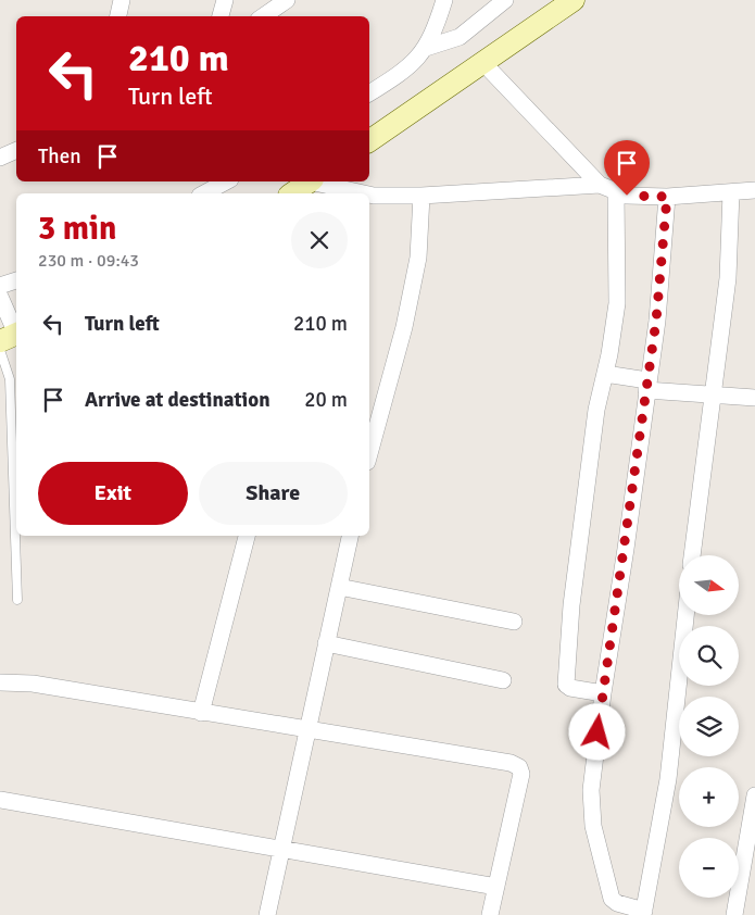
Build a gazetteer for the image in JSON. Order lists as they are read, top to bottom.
{
  "north": "right",
  "page": {
    "turn": ["210 m", "Turn left"],
    "then": "Then",
    "heading": ["3 min", "230 m · 09:43"],
    "list": [
      {
        "name": "Turn left",
        "value": "210 m"
      },
      {
        "name": "Arrive at destination",
        "value": "20 m"
      }
    ],
    "buttons": ["Exit", "Share"],
    "map_buttons": ["+", "−"]
  }
}
